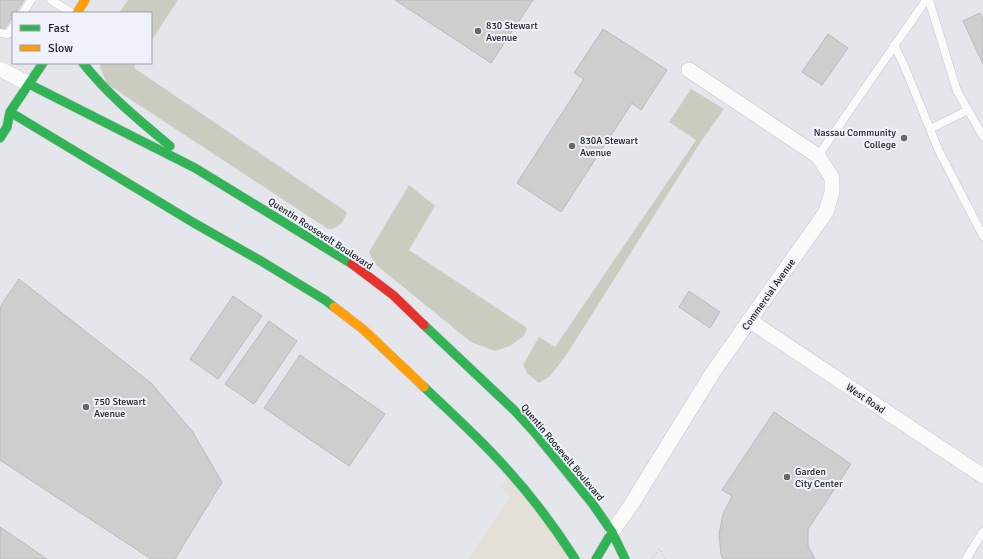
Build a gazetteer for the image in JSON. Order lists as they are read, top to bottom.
{
  "streets": {
    "street": ["Quentin Roosevelt Boulevard", "Commercial Avenue", "West Road"]
  },
  "crossings": [
    ["Quentin Roosevelt Boulevard", "Commercial Avenue"],
    ["Commercial Avenue", "West Road"]
  ],
  "places": [
    "830 Stewart Avenue",
    "Nassau Community College",
    "830A Stewart Avenue",
    "750 Stewart Avenue",
    "Garden City Center"
  ],
  "legend": ["Fast", "Slow"]
}
